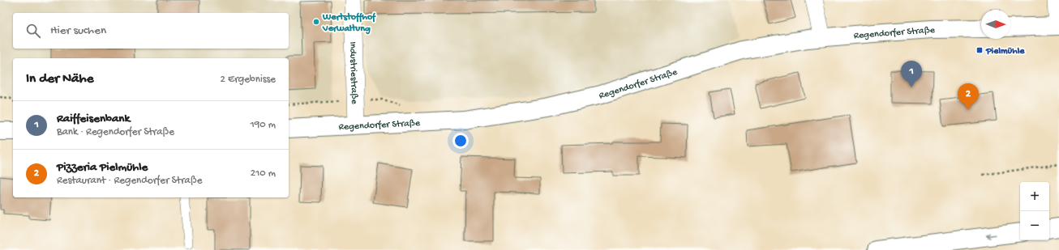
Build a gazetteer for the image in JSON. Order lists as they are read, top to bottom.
{
  "streets": {
    "main road": ["Regendorfer Straße"],
    "street": ["Industriestraße"]
  },
  "crossings": [
    ["Regendorfer Straße", "Industriestraße"]
  ],
  "places": {
    "other": ["Wertstoffhof Verwaltung"],
    "transit": ["Pielmühle"]
  },
  "north": "right",
  "page": {
    "search": "Hier suchen",
    "heading": ["In der Nähe", "2 Ergebnisse"],
    "pins": ["1", "2"],
    "list": [
      {
        "mark": "1",
        "name": "Raiffeisenbank",
        "note": "Bank · Regendorfer Straße",
        "value": "190 m"
      },
      {
        "mark": "2",
        "name": "Pizzeria Pielmühle",
        "note": "Restaurant · Regendorfer Straße",
        "value": "210 m"
      }
    ],
    "map_buttons": ["+", "−"]
  }
}
